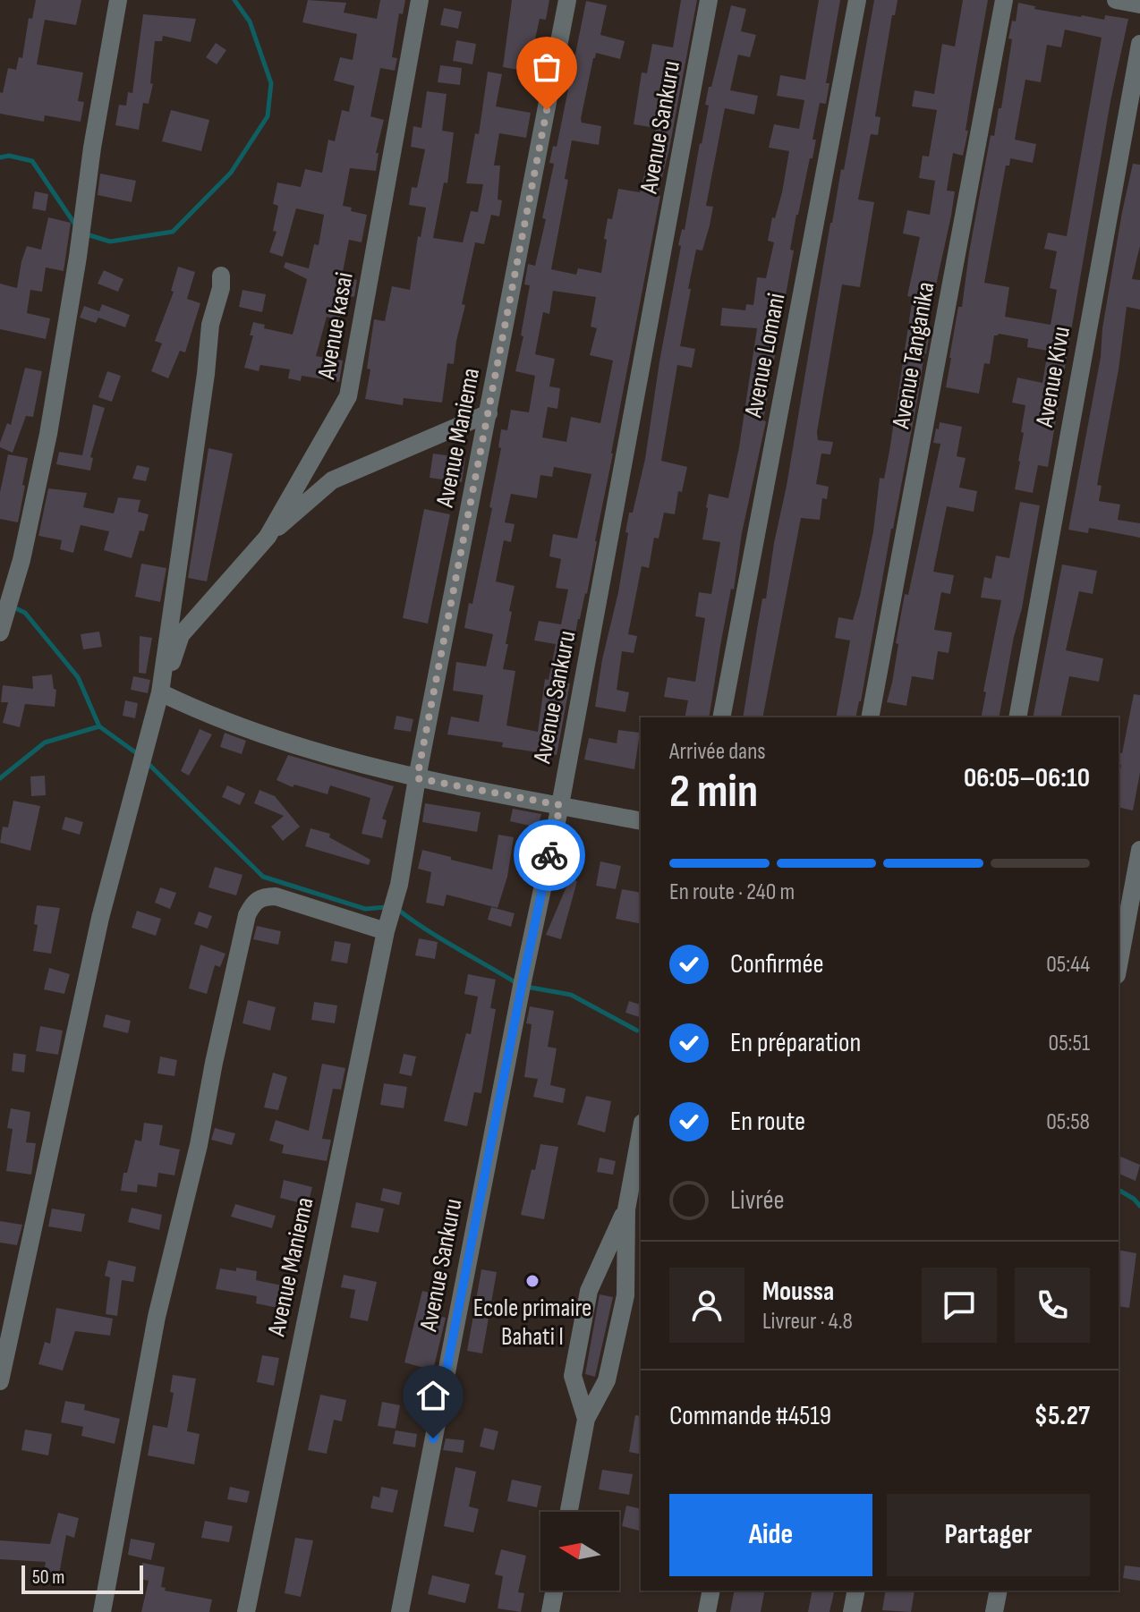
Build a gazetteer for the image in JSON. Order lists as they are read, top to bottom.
{
  "streets": {
    "street": [
      "Avenue Sankuru",
      "Avenue kasai",
      "Avenue Lomani",
      "Avenue Tanganika",
      "Avenue Kivu",
      "Avenue Maniema"
    ]
  },
  "places": ["Ecole primaire Bahati I"],
  "scale_bar": "50 m",
  "north": "left",
  "page": {
    "heading": ["2 min", "Arrivée dans", "06:05–06:10"],
    "panel": [
      "Moussa",
      "Livreur · 4.8",
      "Commande #4519",
      "$5.27"
    ],
    "bar": "En route · 240 m",
    "list": [
      ["Confirmée", "05:44"],
      ["En préparation", "05:51"],
      ["En route", "05:58"],
      "Livrée"
    ],
    "buttons": ["Aide", "Partager"],
    "scale": "50 m"
  }
}
